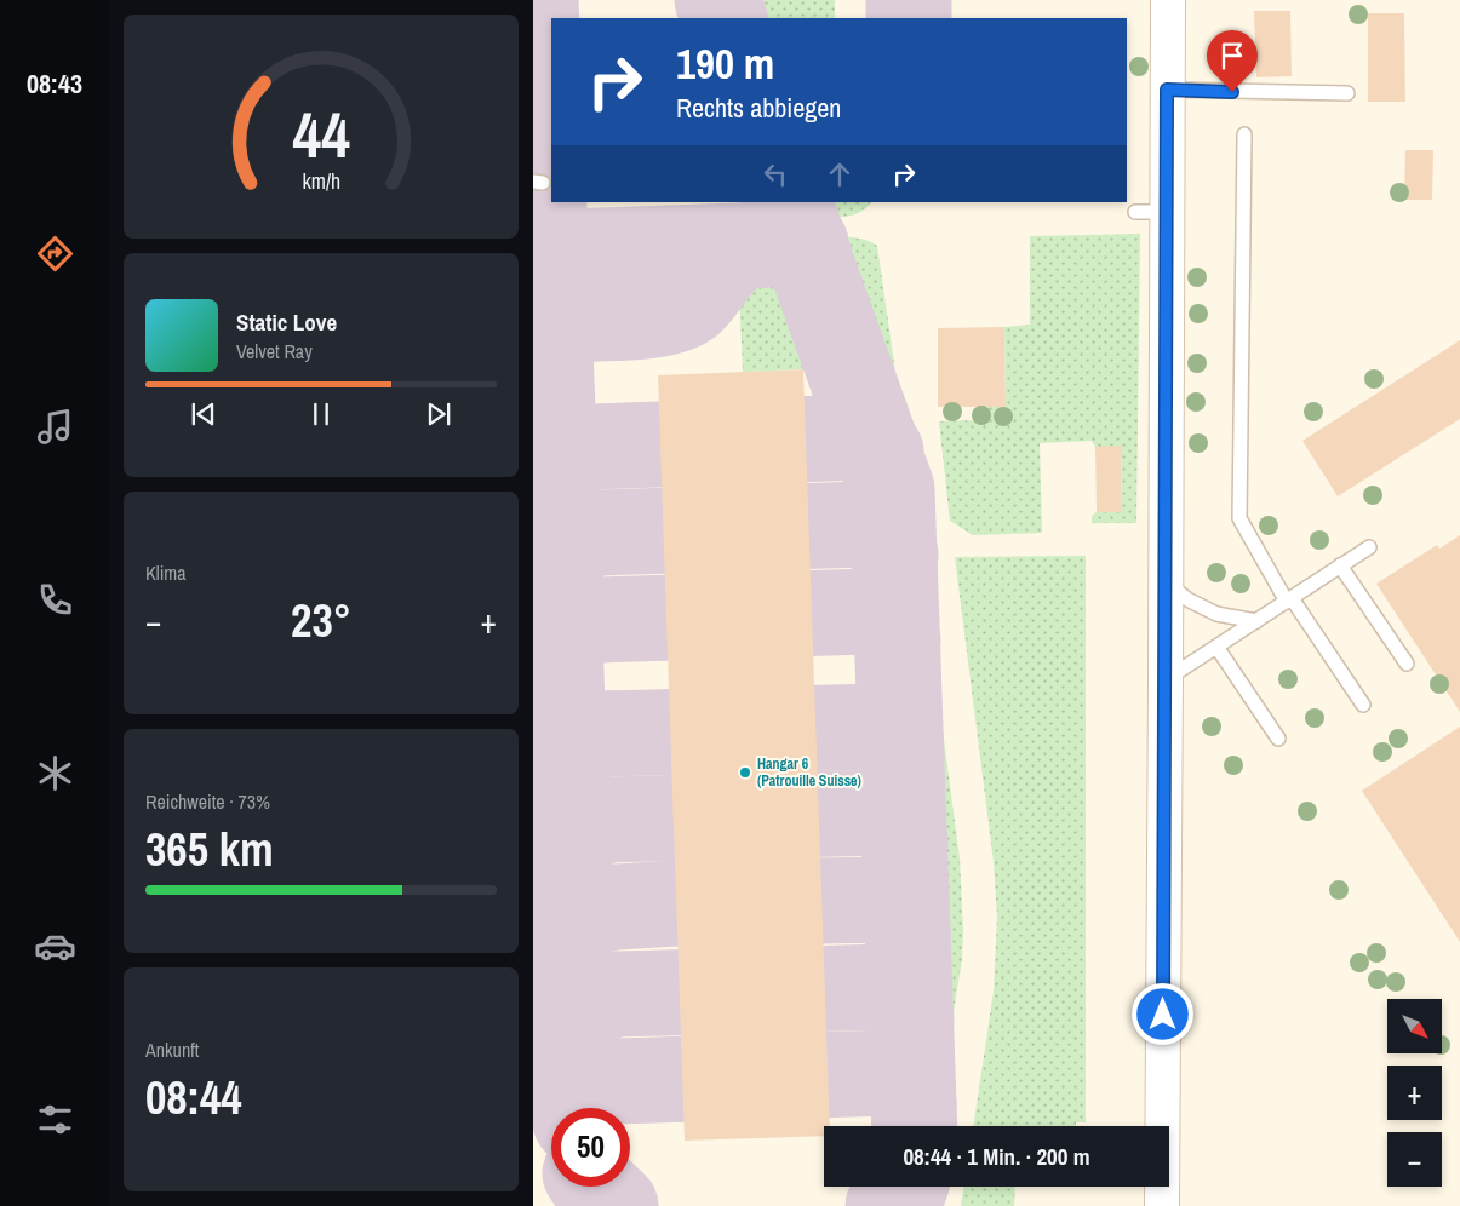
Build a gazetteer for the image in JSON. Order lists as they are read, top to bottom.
{
  "places": ["Hangar 6 (Patrouille Suisse)"],
  "north": "bottom right",
  "page": {
    "tabs": "08:43",
    "turn": ["190 m", "Rechts abbiegen"],
    "song": ["Static Love", "Velvet Ray"],
    "tile": [
      "Klima",
      ["Reichweite · 73%", "365 km"],
      ["Ankunft", "08:44"]
    ],
    "heat": ["−", "23°", "+"],
    "map_buttons": ["+", "−"],
    "limit": "50",
    "trip": "08:44 · 1 Min. · 200 m",
    "gauge": ["44", "km/h"]
  }
}
